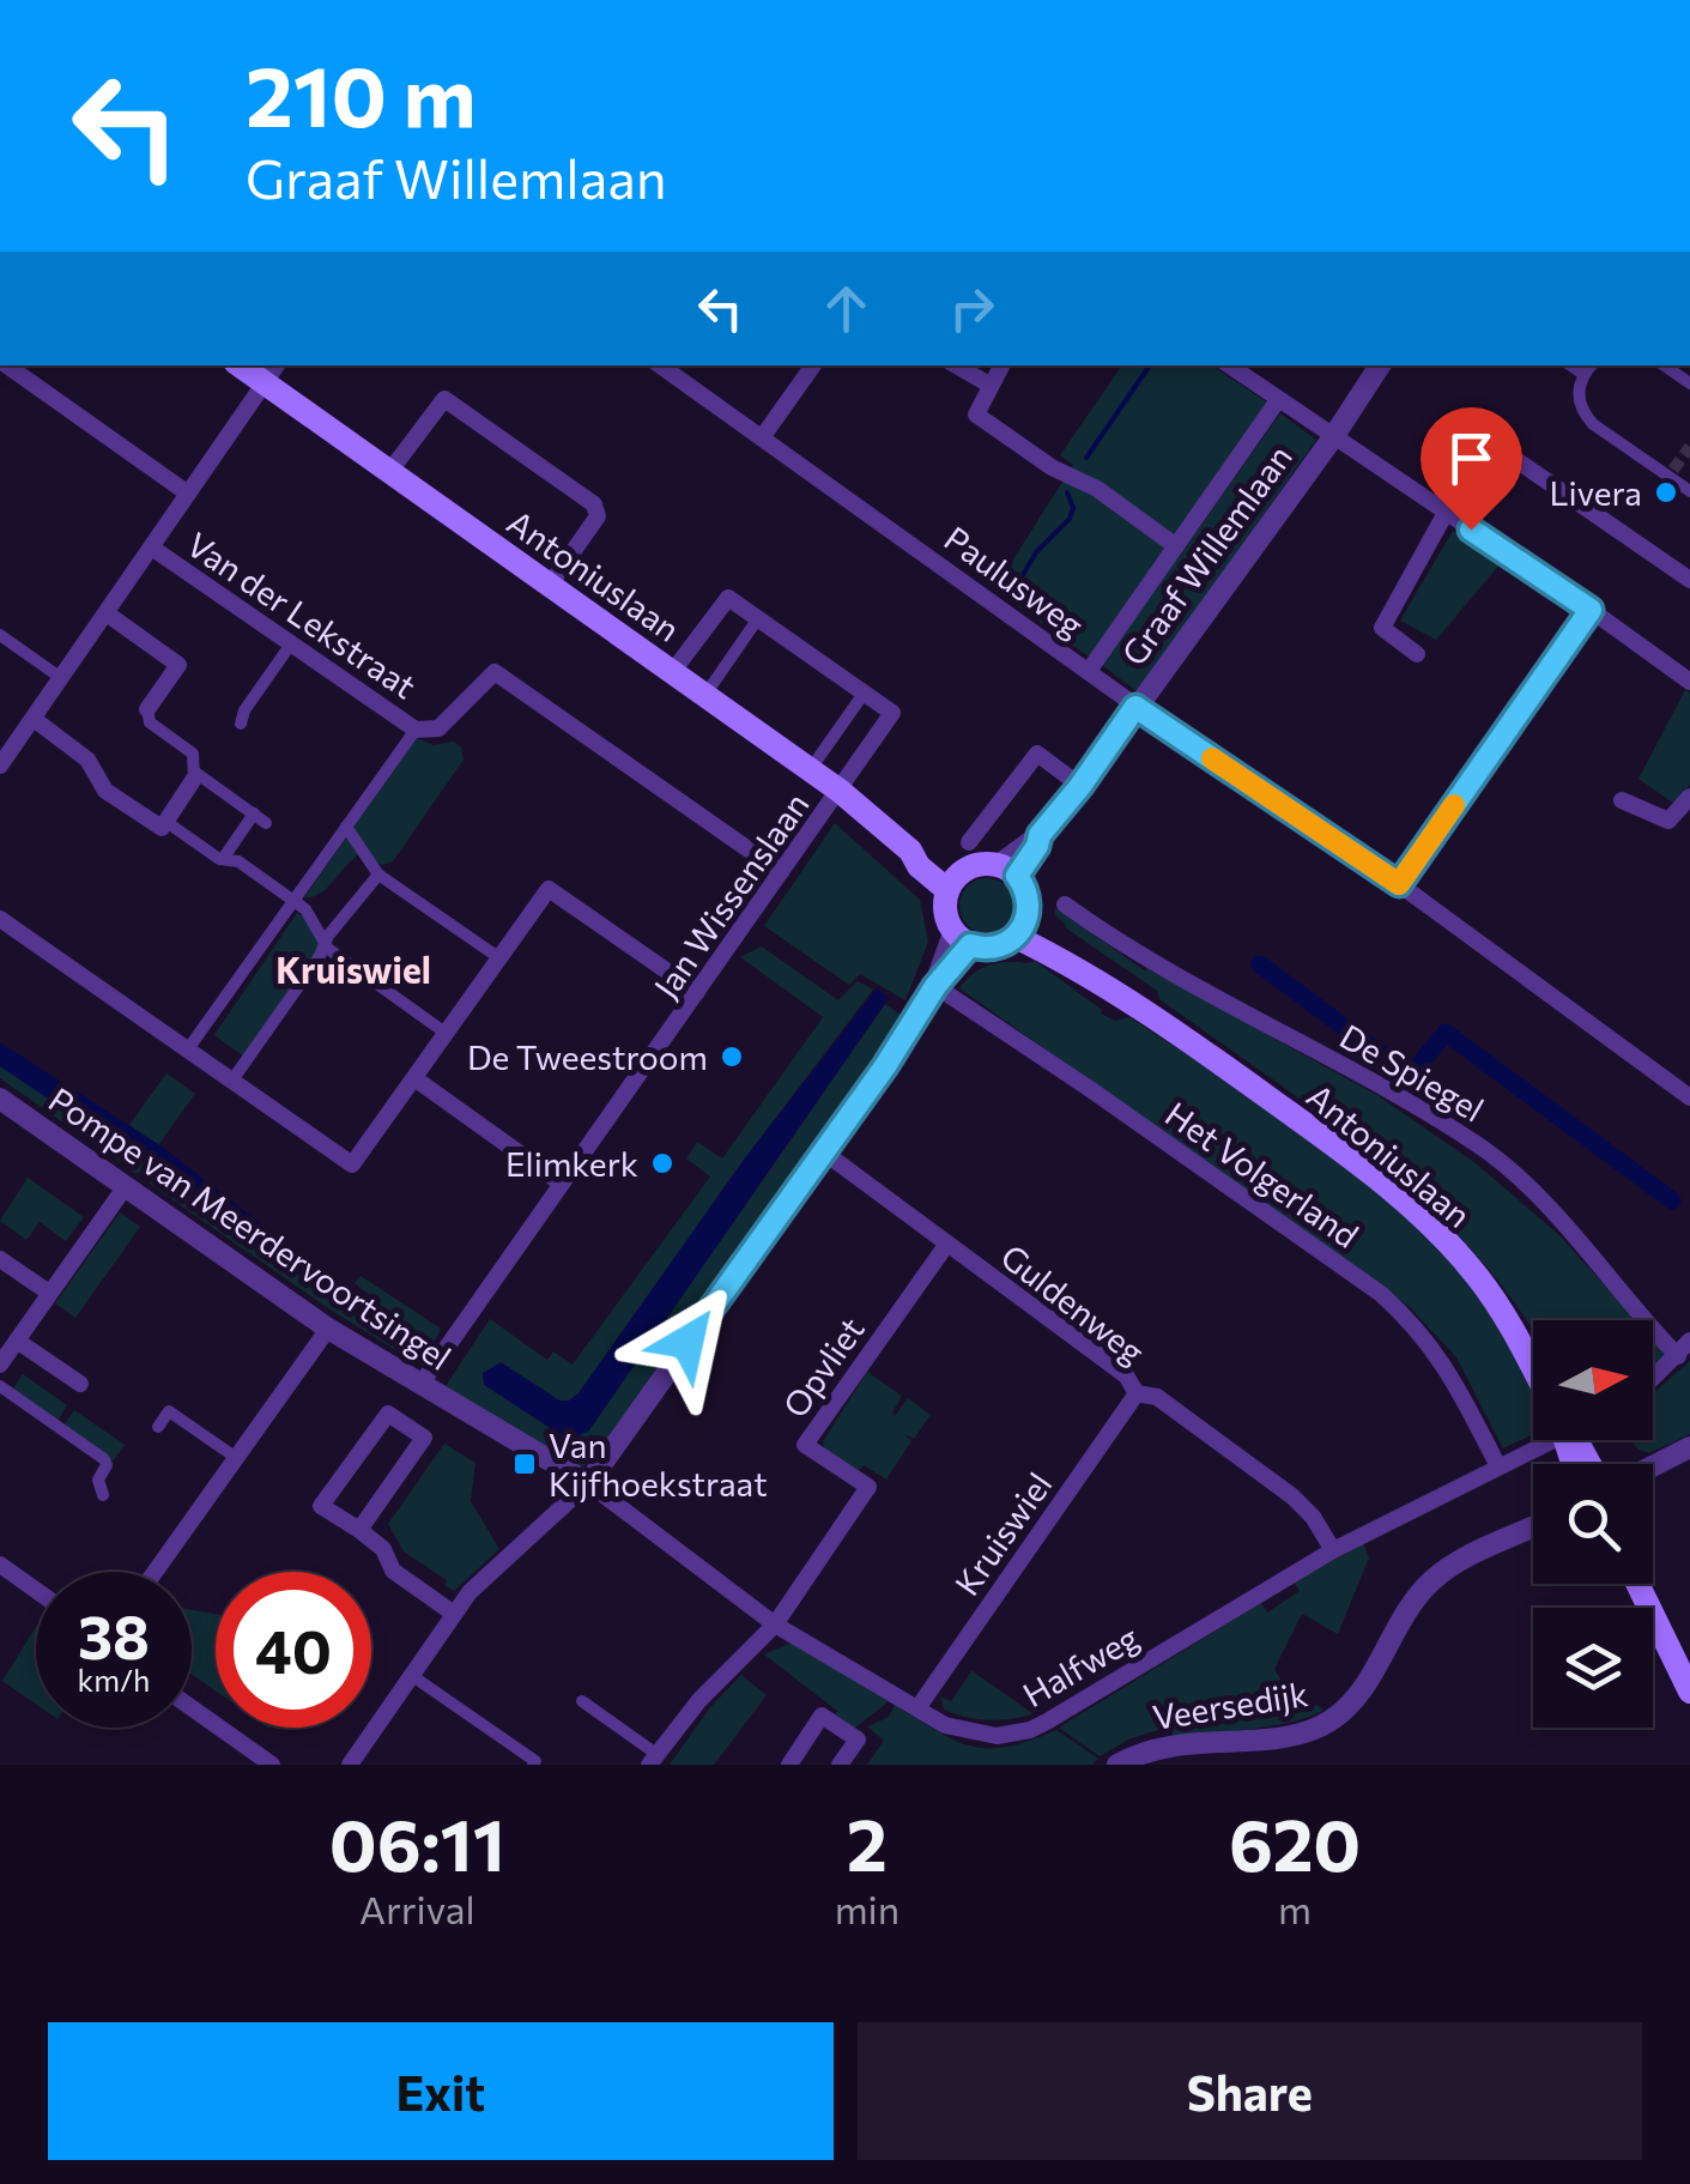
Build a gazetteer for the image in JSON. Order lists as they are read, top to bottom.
{
  "streets": {
    "main road": ["Antoniuslaan"],
    "street": [
      "Graaf Willemlaan",
      "Paulusweg",
      "Van der Lekstraat",
      "Jan Wissenslaan",
      "De Spiegel",
      "Het Volgerland",
      "Pompe van Meerdervoortsingel",
      "Guldenweg",
      "Opvliet",
      "Kruiswiel",
      "Halfweg",
      "Veersedijk"
    ]
  },
  "crossings": [
    ["Graaf Willemlaan", "Antoniuslaan"],
    ["Graaf Willemlaan", "Paulusweg"],
    ["Antoniuslaan", "Jan Wissenslaan"],
    ["Jan Wissenslaan", "Pompe van Meerdervoortsingel"],
    ["Het Volgerland", "Halfweg"],
    ["Pompe van Meerdervoortsingel", "Halfweg"],
    ["Guldenweg", "Opvliet"],
    ["Guldenweg", "Kruiswiel"],
    ["Guldenweg", "Halfweg"],
    ["Opvliet", "Halfweg"],
    ["Kruiswiel", "Halfweg"]
  ],
  "districts": ["Kruiswiel"],
  "places": {
    "other": ["Livera", "De Tweestroom", "Elimkerk"],
    "transit": ["Van Kijfhoekstraat"]
  },
  "north": "right",
  "page": {
    "turn": ["210 m", "Graaf Willemlaan"],
    "speed": "38 km/h",
    "limit": "40",
    "eta": [
      "06:11",
      "Arrival",
      "2",
      "min",
      "620",
      "m"
    ],
    "buttons": ["Exit", "Share"]
  }
}
